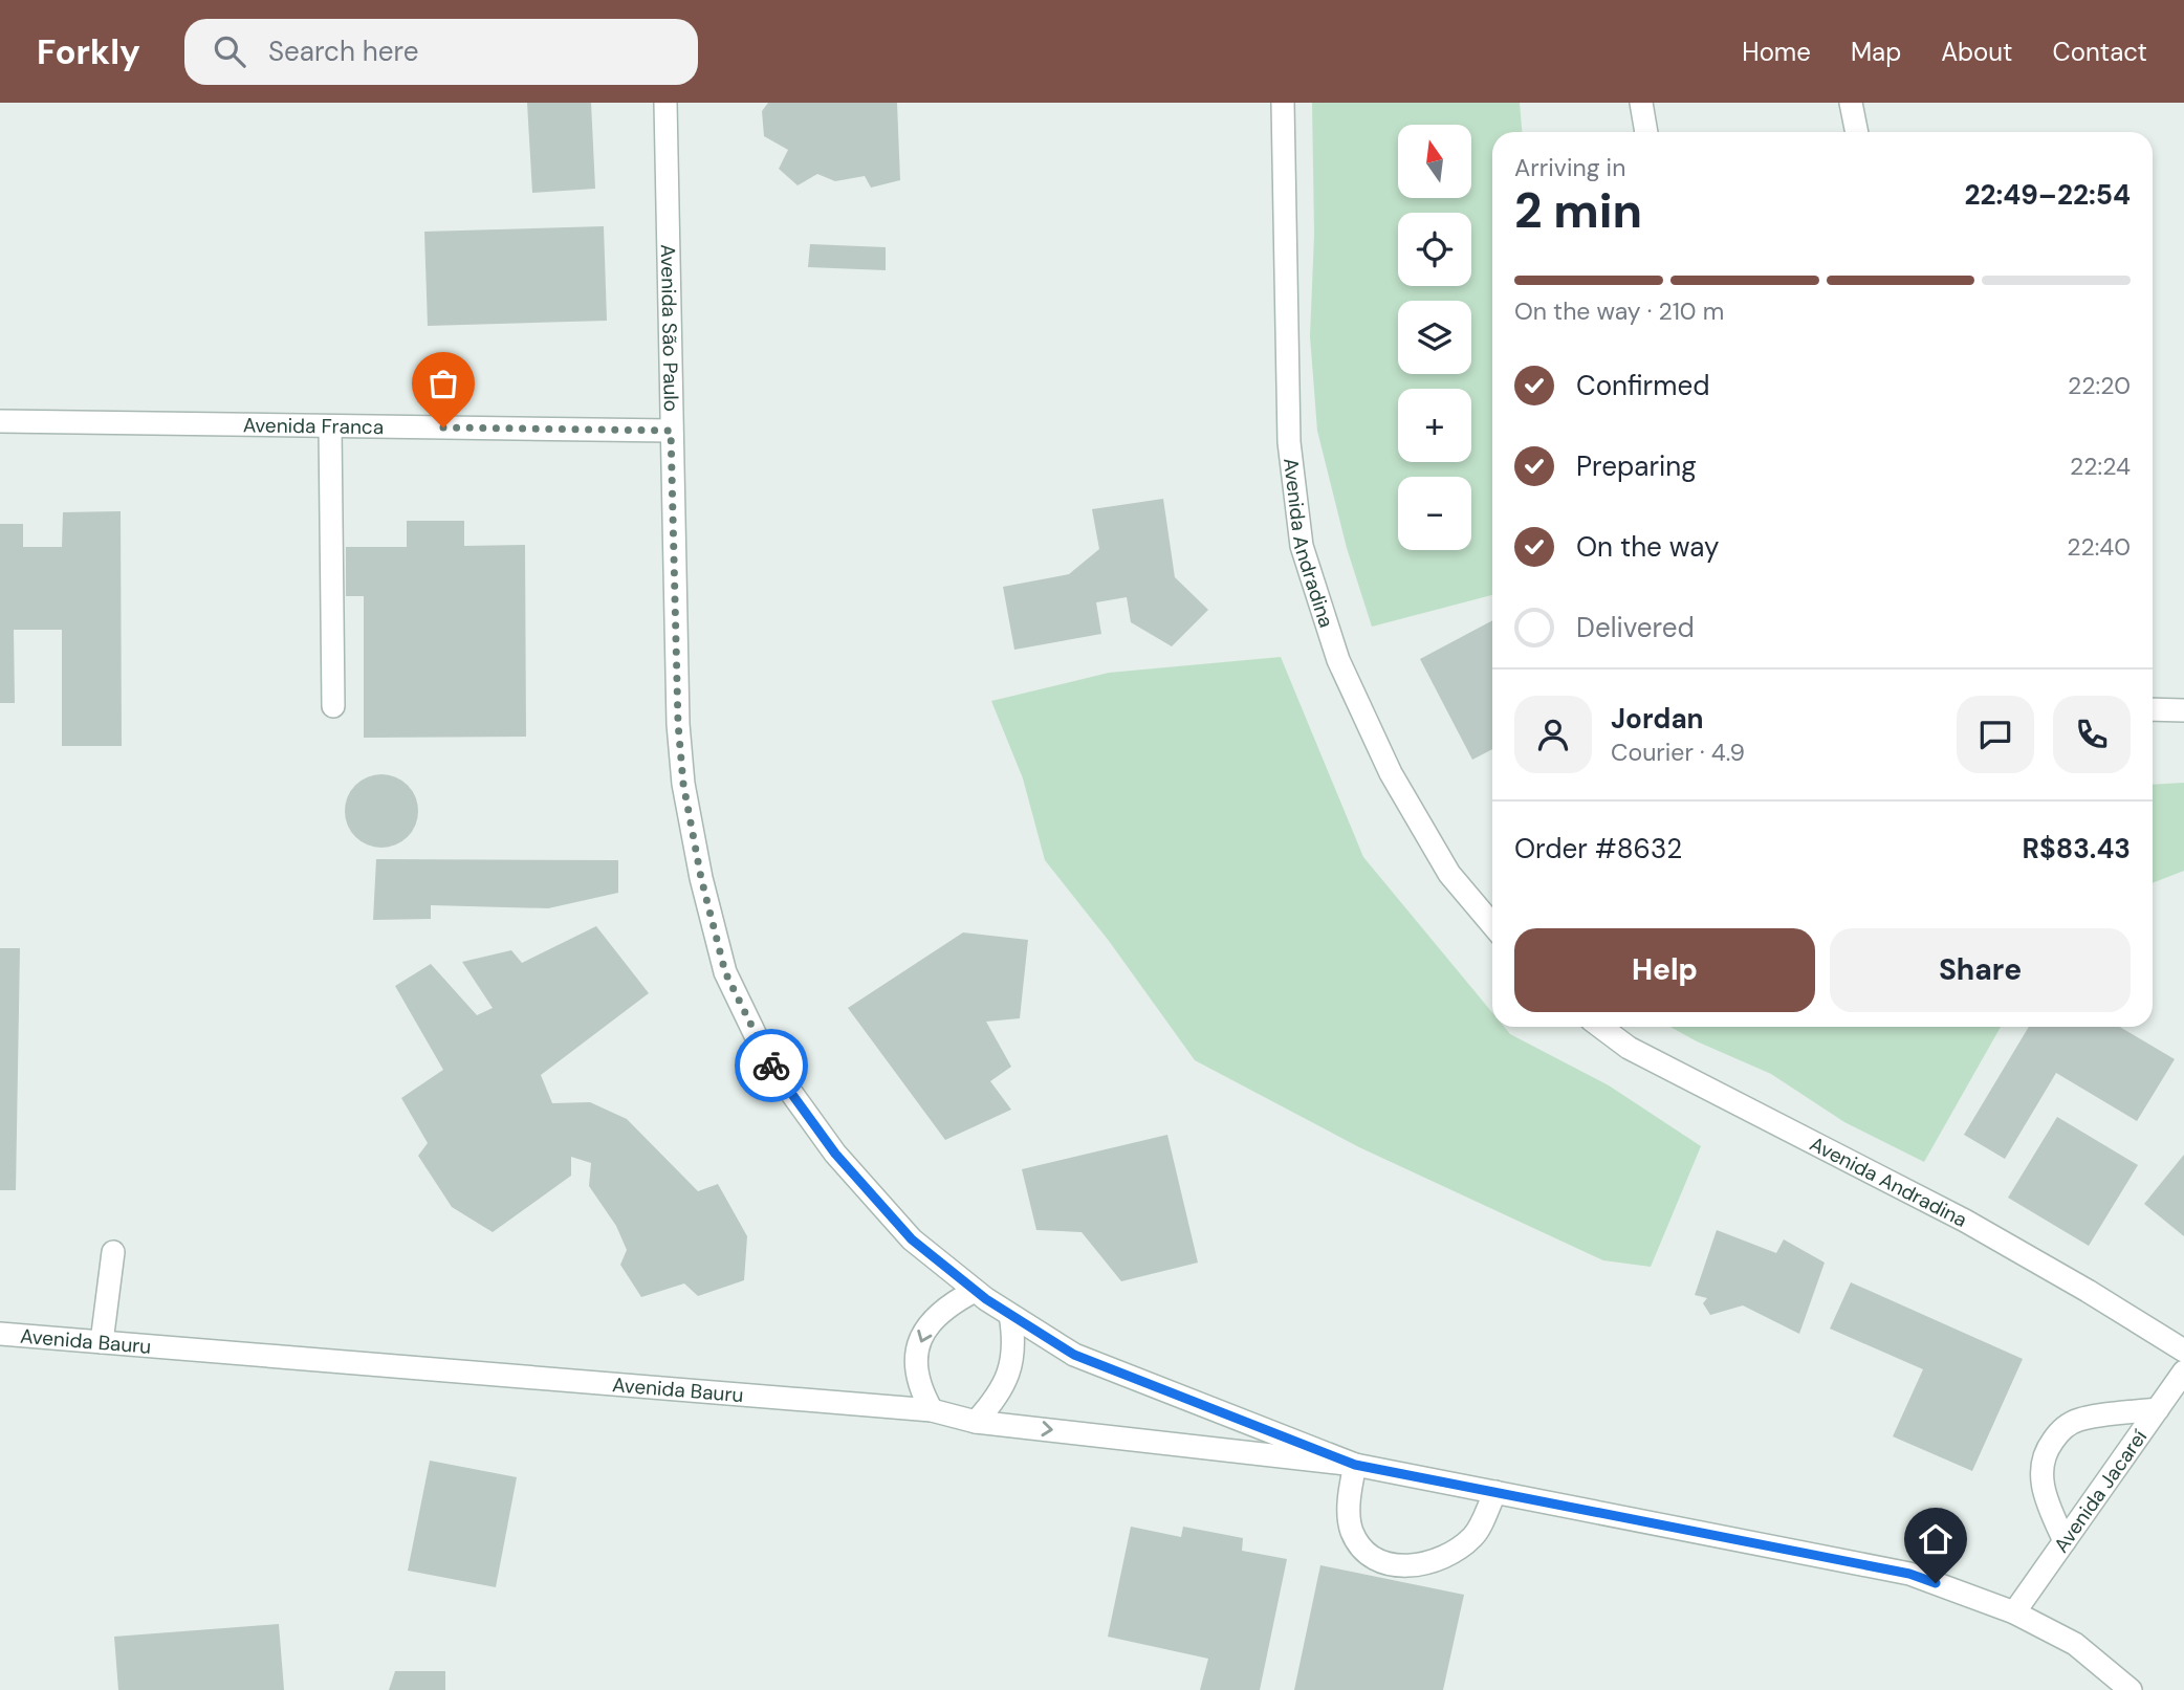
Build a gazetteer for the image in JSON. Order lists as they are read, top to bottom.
{
  "streets": {
    "street": [
      "Avenida São Paulo",
      "Avenida Franca",
      "Avenida Andradina",
      "Avenida Bauru",
      "Avenida Jacareí"
    ]
  },
  "crossings": [
    ["Avenida São Paulo", "Avenida Franca"],
    ["Avenida São Paulo", "Avenida Bauru"],
    ["Avenida São Paulo", "Avenida Jacareí"]
  ],
  "north": "top",
  "page": {
    "header": "Forkly",
    "search": "Search here",
    "nav": [
      "Home",
      "Map",
      "About",
      "Contact"
    ],
    "map_buttons": ["+", "−"],
    "heading": ["2 min", "Arriving in", "22:49–22:54"],
    "panel": [
      "Jordan",
      "Courier · 4.9",
      "Order #8632",
      "R$83.43"
    ],
    "bar": "On the way · 210 m",
    "list": [
      ["Confirmed", "22:20"],
      ["Preparing", "22:24"],
      ["On the way", "22:40"],
      "Delivered"
    ],
    "buttons": ["Help", "Share"]
  }
}
